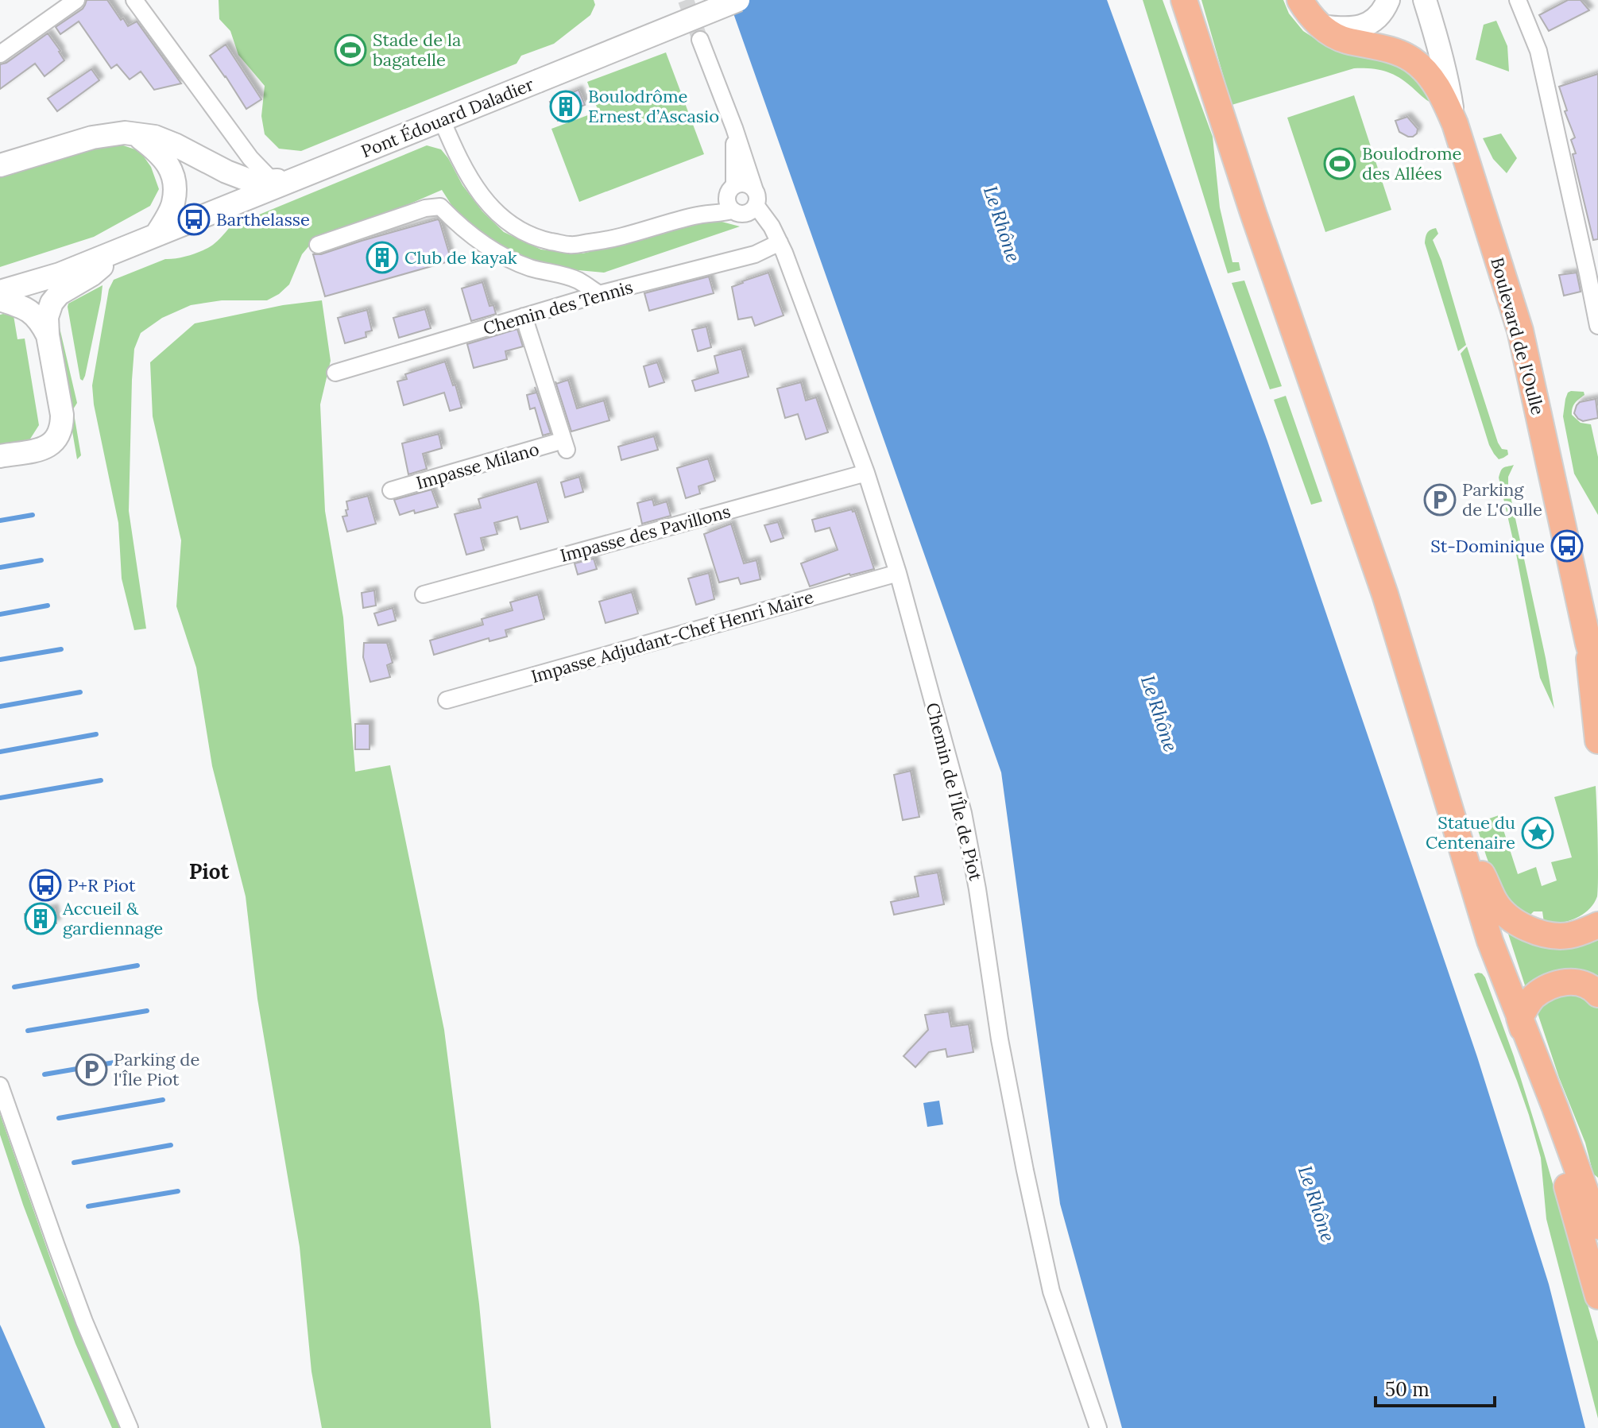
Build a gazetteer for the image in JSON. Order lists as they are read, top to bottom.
{
  "streets": {
    "main road": ["Pont Édouard Daladier", "Boulevard de l'Oulle"],
    "street": [
      "Chemin des Tennis",
      "Impasse Milano",
      "Impasse des Pavillons",
      "Impasse Adjudant-Chef Henri Maire",
      "Chemin de l'Île de Piot"
    ]
  },
  "crossings": [
    ["Chemin des Tennis", "Impasse Milano"],
    ["Chemin des Tennis", "Chemin de l'Île de Piot"],
    ["Impasse des Pavillons", "Chemin de l'Île de Piot"],
    ["Impasse Adjudant-Chef Henri Maire", "Chemin de l'Île de Piot"]
  ],
  "districts": ["Piot"],
  "water": ["Le Rhône"],
  "places": {
    "sports": ["Stade de la bagatelle", "Boulodrome des Allées"],
    "building": ["Boulodrôme Ernest d’Ascasio", "Club de kayak", "Accueil & gardiennage"],
    "bus stop": ["Barthelasse", "St-Dominique", "P+R Piot"],
    "parking": ["Parking de L'Oulle", "Parking de l'Île Piot"],
    "place": ["Statue du Centenaire"]
  },
  "scale_bar": "50 m"
}
